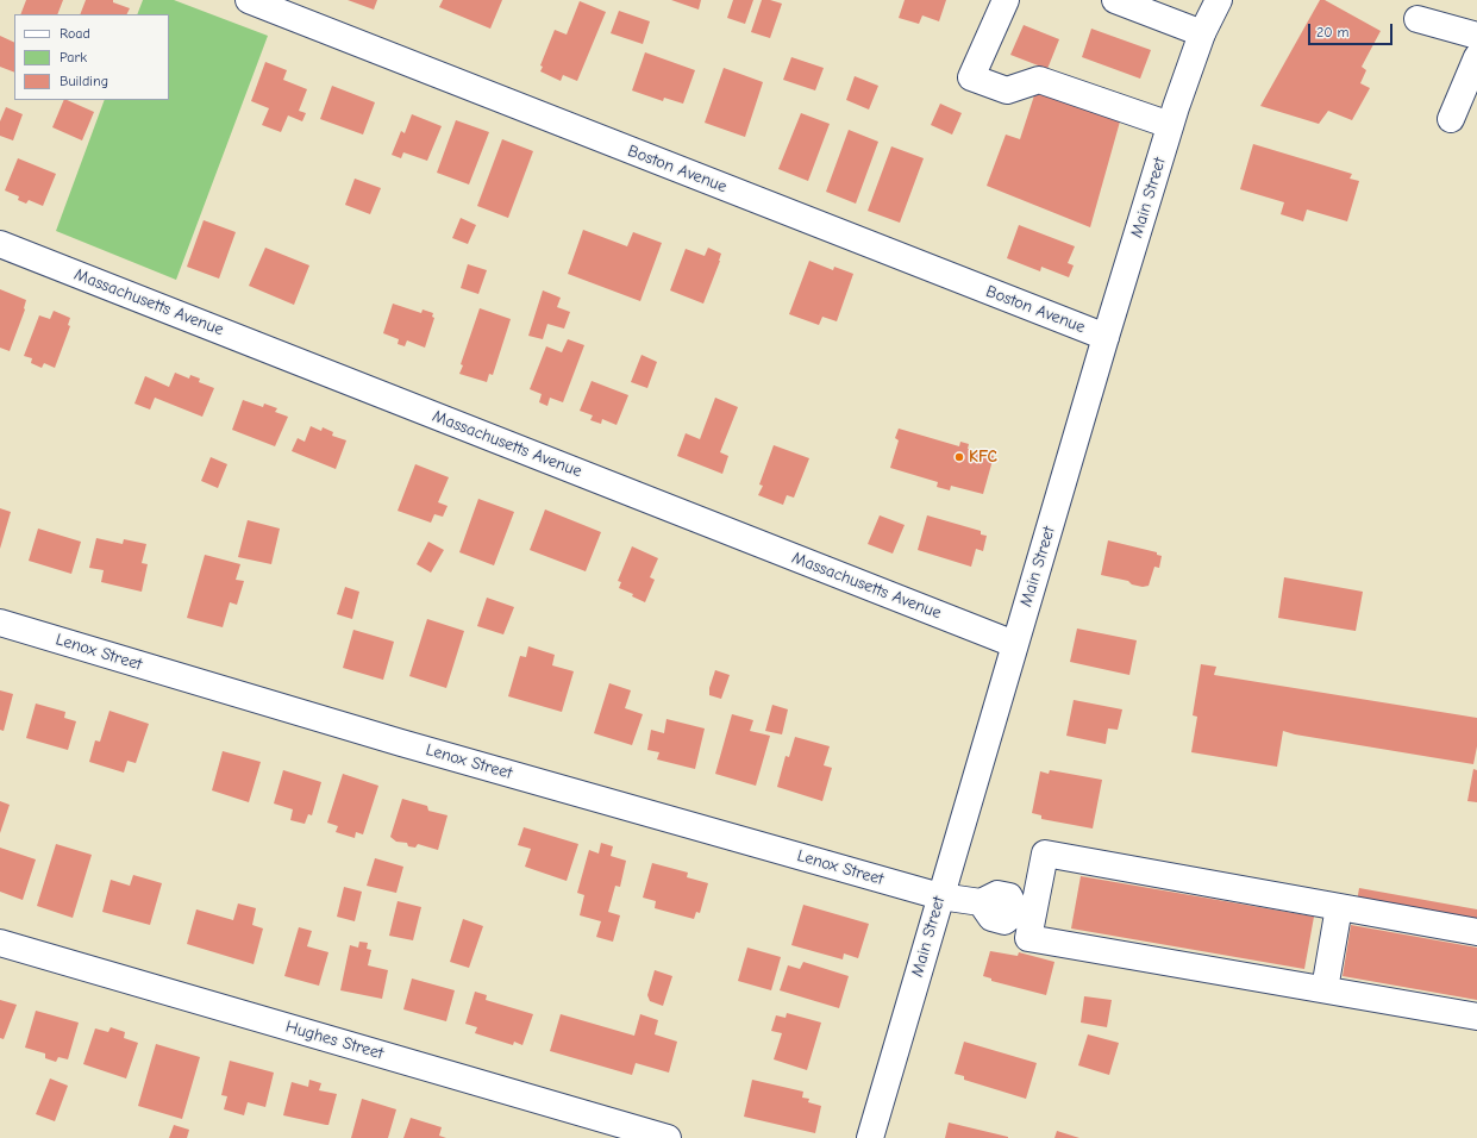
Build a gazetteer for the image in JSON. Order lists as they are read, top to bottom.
{
  "streets": {
    "street": [
      "Boston Avenue",
      "Main Street",
      "Massachusetts Avenue",
      "Lenox Street",
      "Hughes Street"
    ]
  },
  "crossings": [
    ["Boston Avenue", "Main Street"],
    ["Main Street", "Massachusetts Avenue"],
    ["Main Street", "Lenox Street"]
  ],
  "places": ["KFC"],
  "legend": ["Road", "Park", "Building"],
  "scale_bar": "20 m"
}
